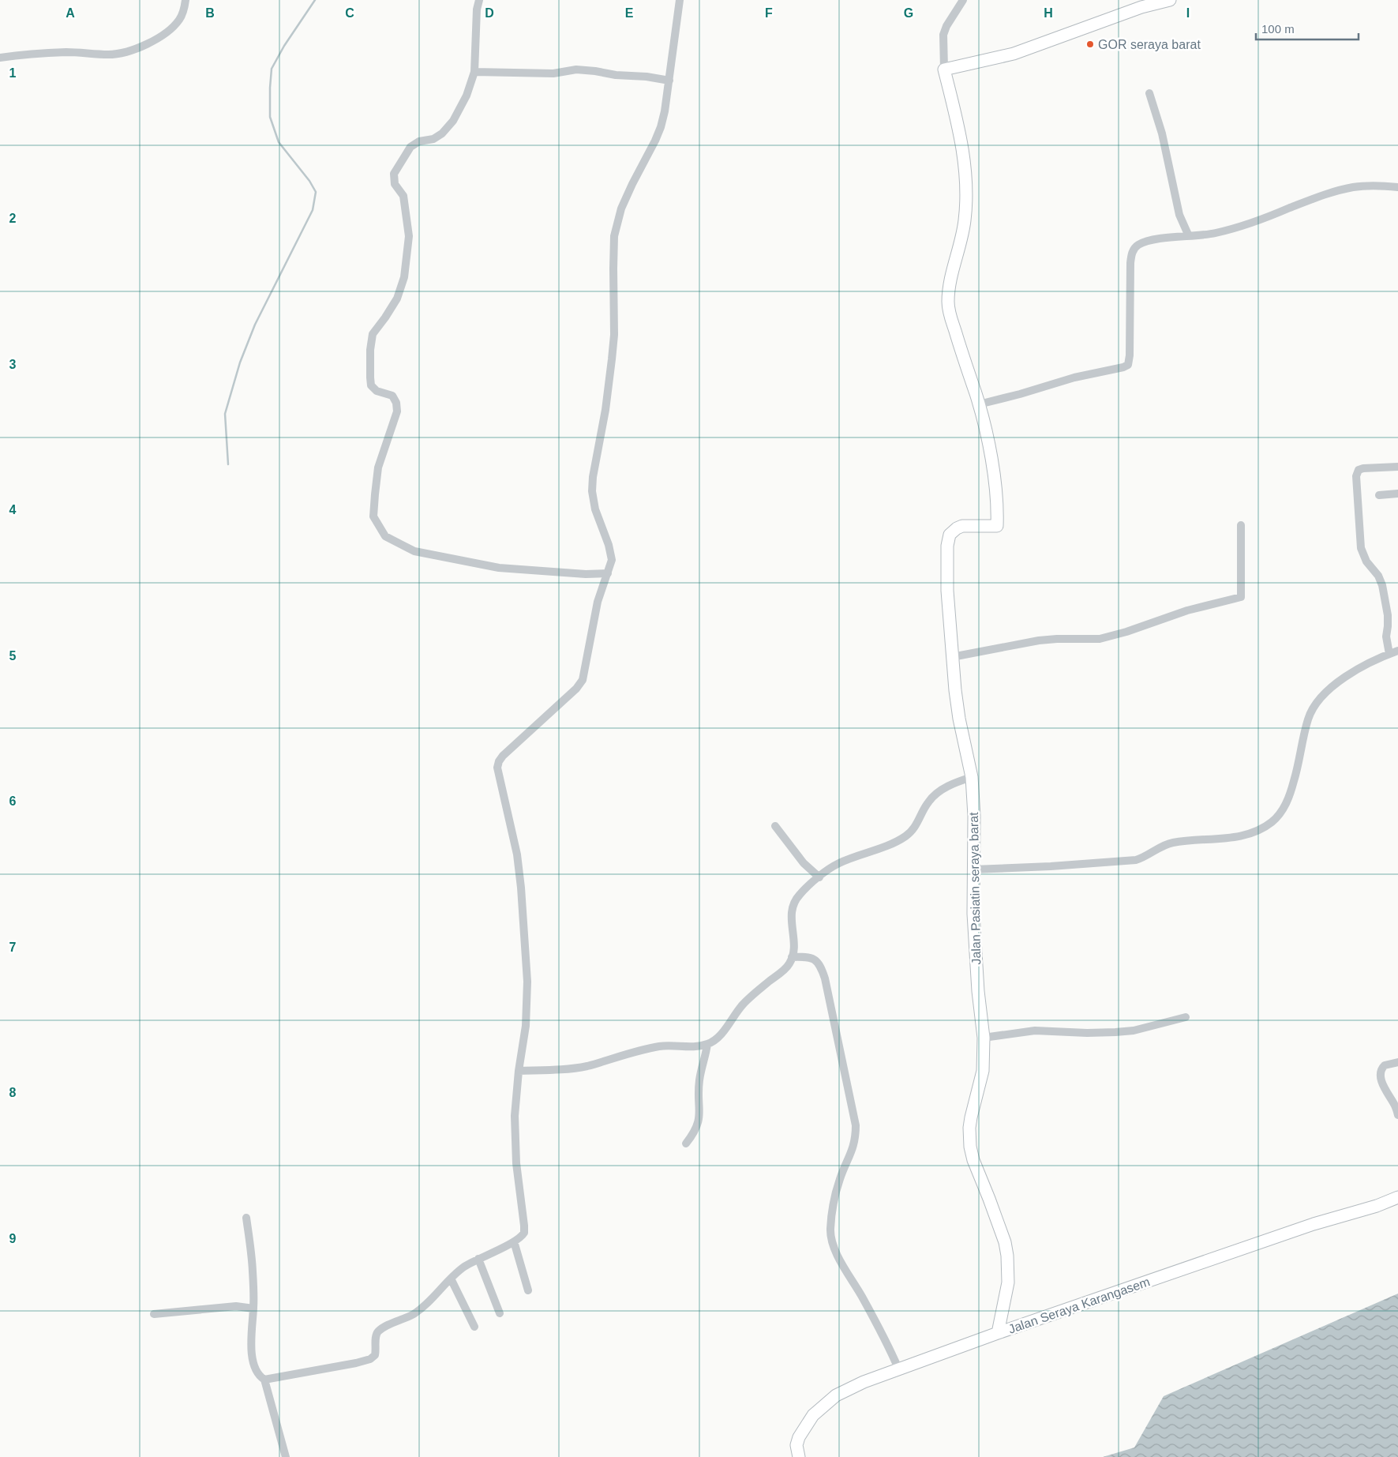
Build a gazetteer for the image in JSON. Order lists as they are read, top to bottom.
{
  "streets": {
    "street": ["Jalan Pasiatin seraya barat", "Jalan Seraya Karangasem"]
  },
  "crossings": [
    ["Jalan Pasiatin seraya barat", "Jalan Seraya Karangasem"]
  ],
  "places": ["GOR seraya barat"],
  "scale_bar": "100 m",
  "grid": {
    "columns": [
      "A",
      "B",
      "C",
      "D",
      "E",
      "F",
      "G",
      "H",
      "I"
    ],
    "rows": [
      "1",
      "2",
      "3",
      "4",
      "5",
      "6",
      "7",
      "8",
      "9"
    ]
  }
}
